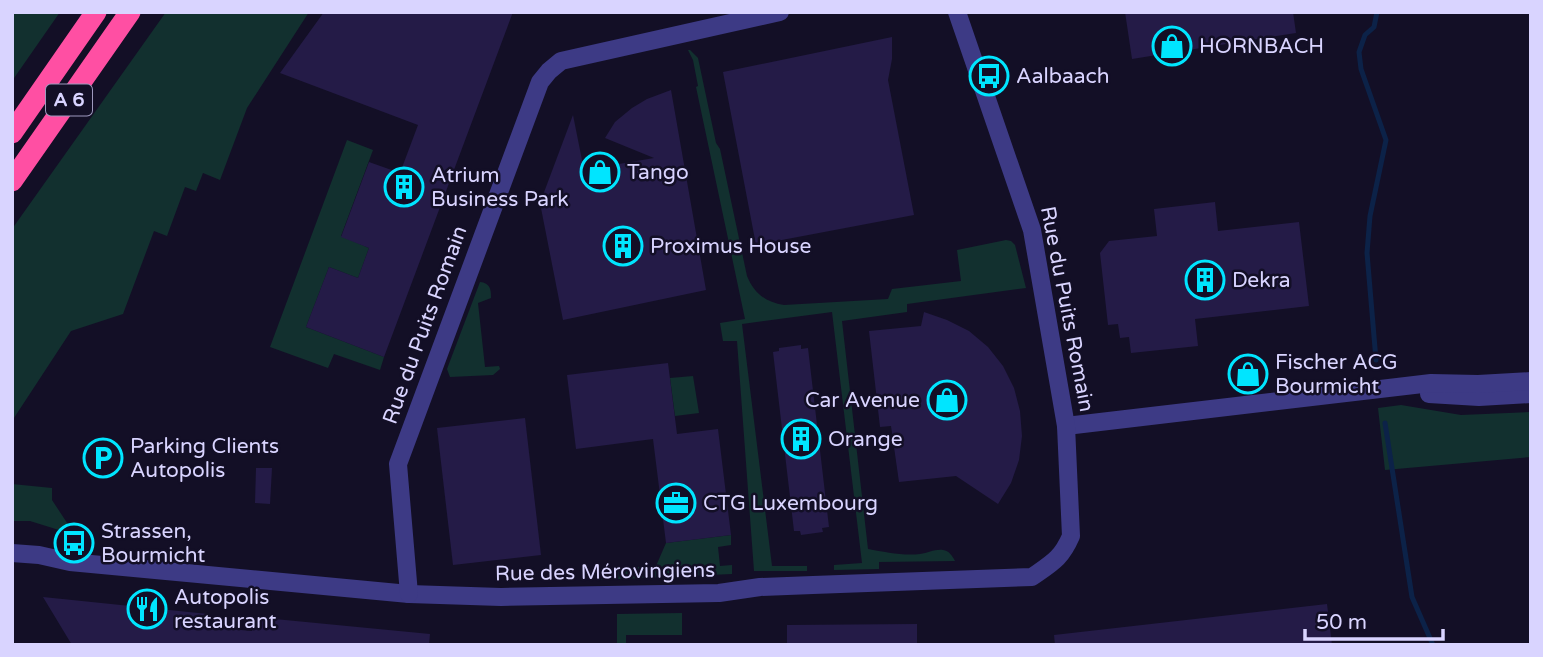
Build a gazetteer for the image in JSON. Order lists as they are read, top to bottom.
{
  "streets": {
    "highway": ["A 6"],
    "street": ["Rue du Puits Romain", "Rue des Mérovingiens"]
  },
  "crossings": [
    ["Rue du Puits Romain", "Rue des Mérovingiens"]
  ],
  "places": {
    "shop": [
      "HORNBACH",
      "Tango",
      "Fischer ACG Bourmicht",
      "Car Avenue"
    ],
    "bus stop": ["Aalbaach", "Strassen, Bourmicht"],
    "building": [
      "Atrium Business Park",
      "Proximus House",
      "Dekra",
      "Orange"
    ],
    "parking": ["Parking Clients Autopolis"],
    "office": ["CTG Luxembourg"],
    "restaurant": ["Autopolis restaurant"]
  },
  "scale_bar": "50 m"
}
